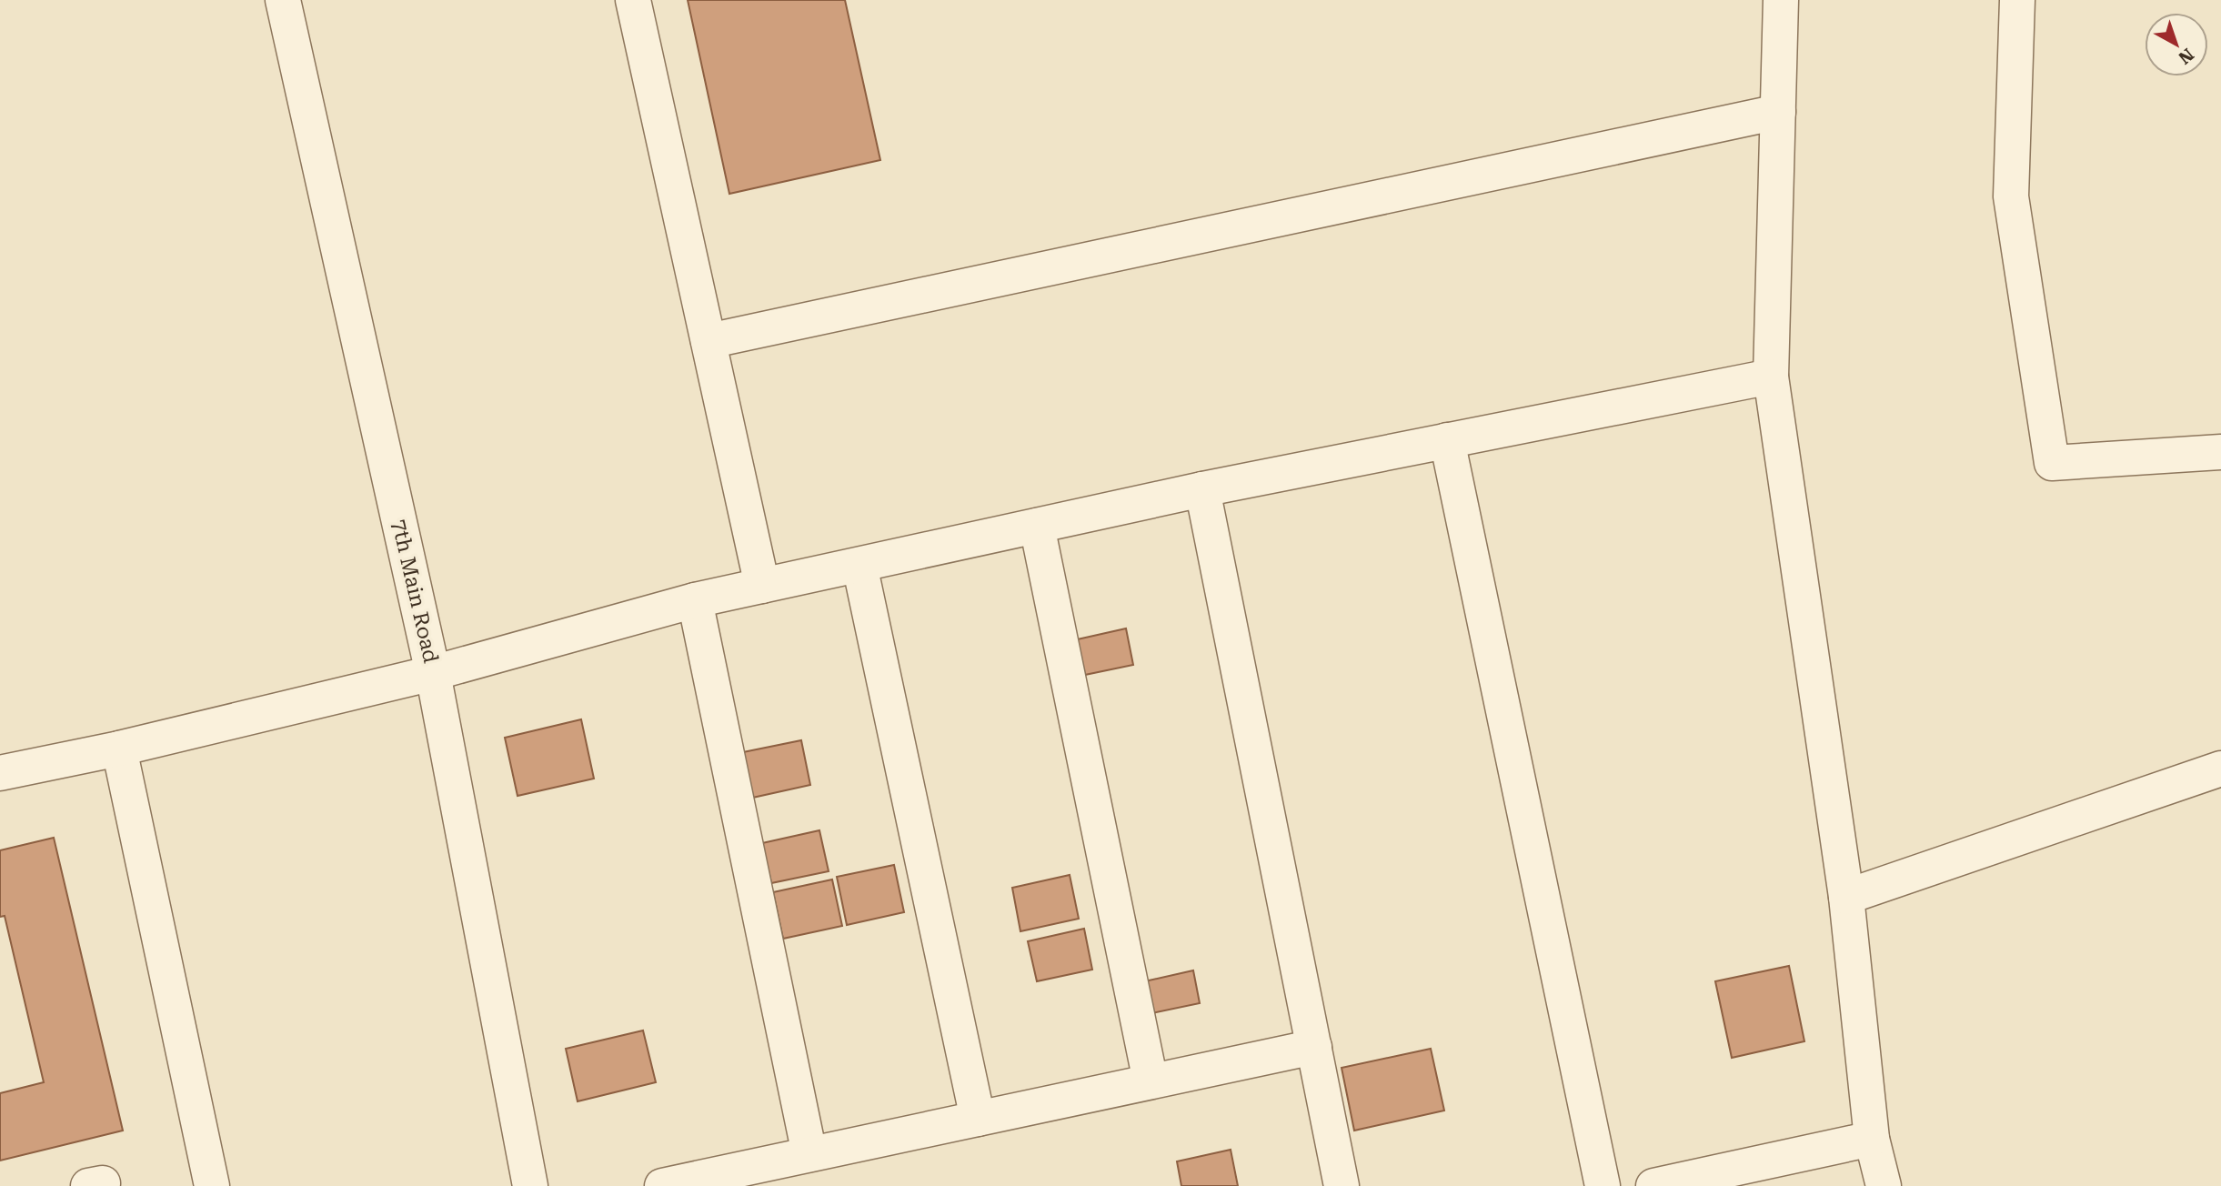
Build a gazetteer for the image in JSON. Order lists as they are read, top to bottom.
{
  "streets": {
    "street": ["7th Main Road"]
  },
  "north": "bottom right"
}
